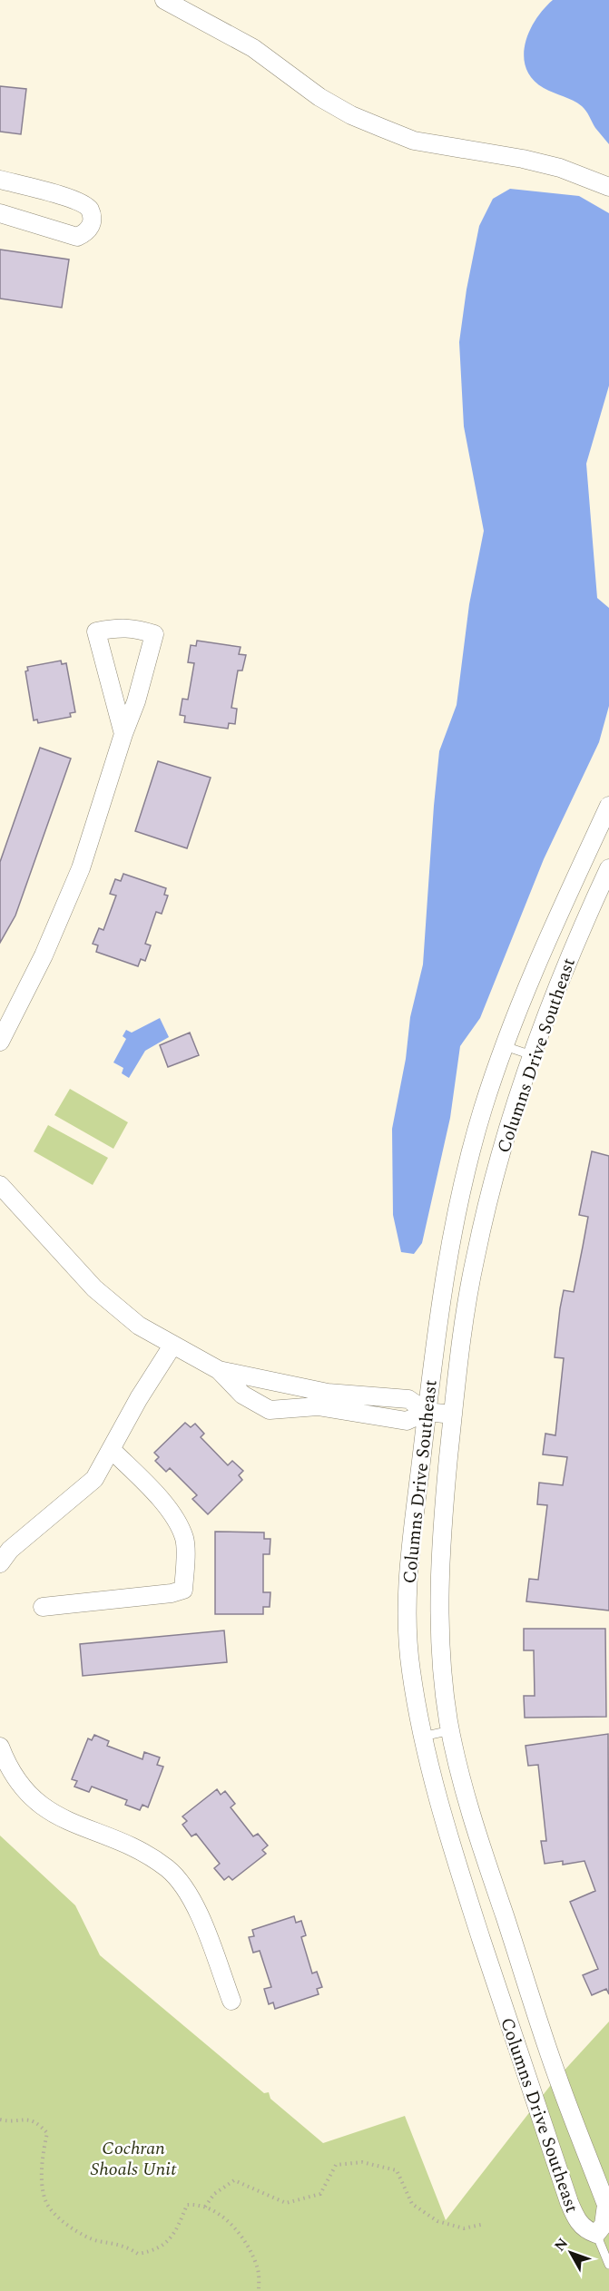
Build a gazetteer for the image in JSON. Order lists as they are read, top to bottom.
{
  "streets": {
    "street": ["Columns Drive Southeast"]
  },
  "parks": ["Cochran Shoals Unit"],
  "north": "top left"
}
